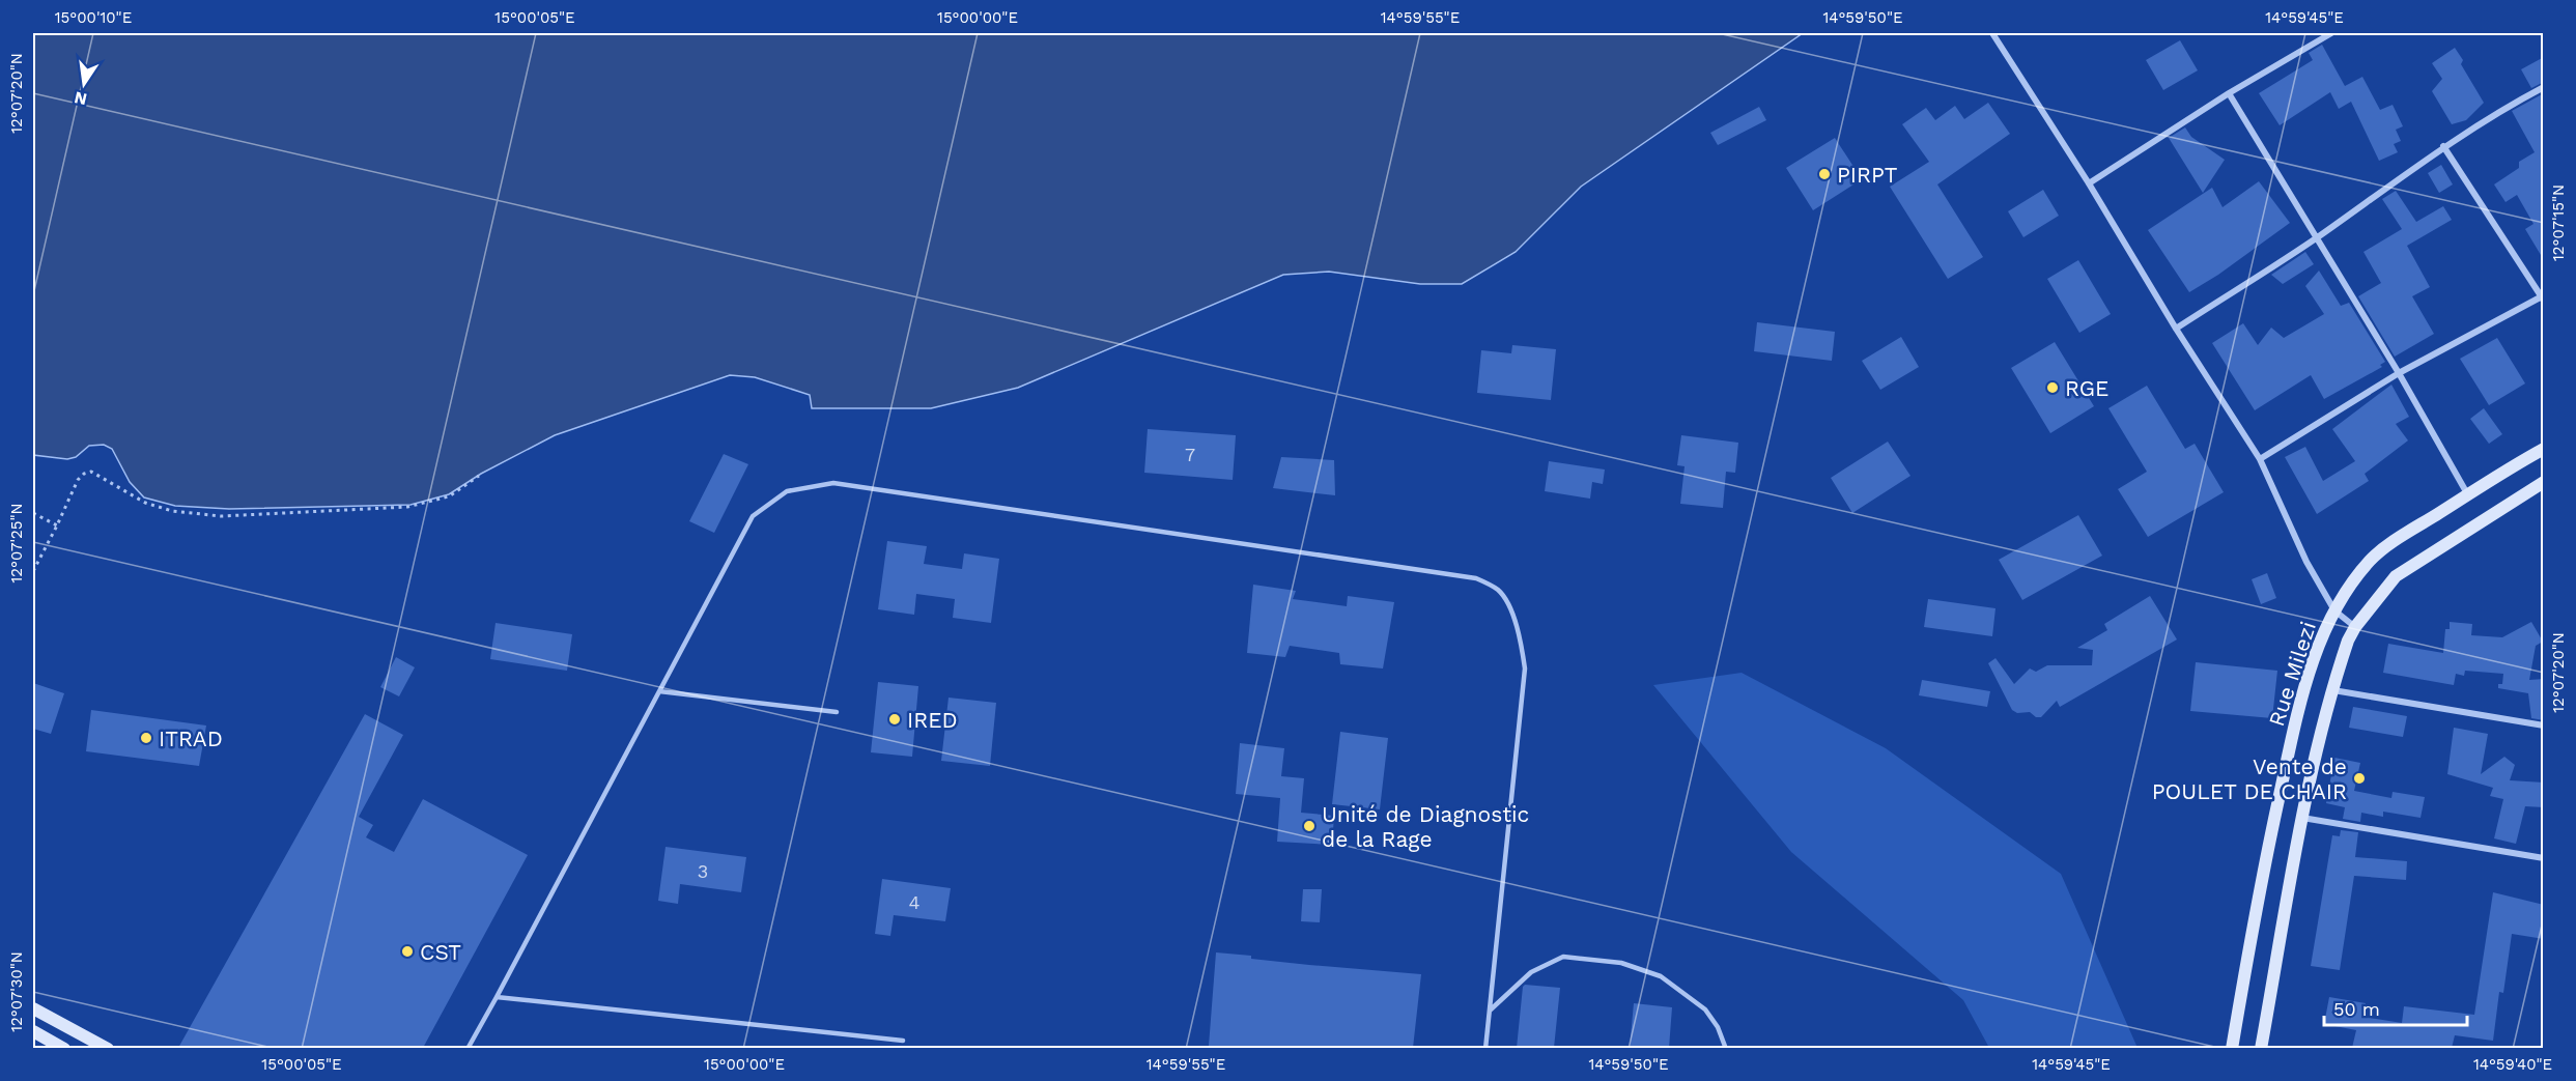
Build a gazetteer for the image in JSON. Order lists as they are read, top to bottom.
{
  "streets": {
    "street": ["Rue Milezi"]
  },
  "places": [
    "PIRPT",
    "RGE",
    "IRED",
    "ITRAD",
    "Vente de POULET DE CHAIR",
    "Unité de Diagnostic de la Rage",
    "CST"
  ],
  "house_numbers": ["7", "3", "4"],
  "scale_bar": "50 m",
  "north": "bottom",
  "coordinates": [
    "15°00'10\"E",
    "15°00'05\"E",
    "15°00'00\"E",
    "14°59'55\"E",
    "14°59'50\"E",
    "14°59'45\"E",
    "12°07'20\"N",
    "12°07'15\"N",
    "12°07'25\"N",
    "12°07'30\"N",
    "14°59'40\"E"
  ]
}
